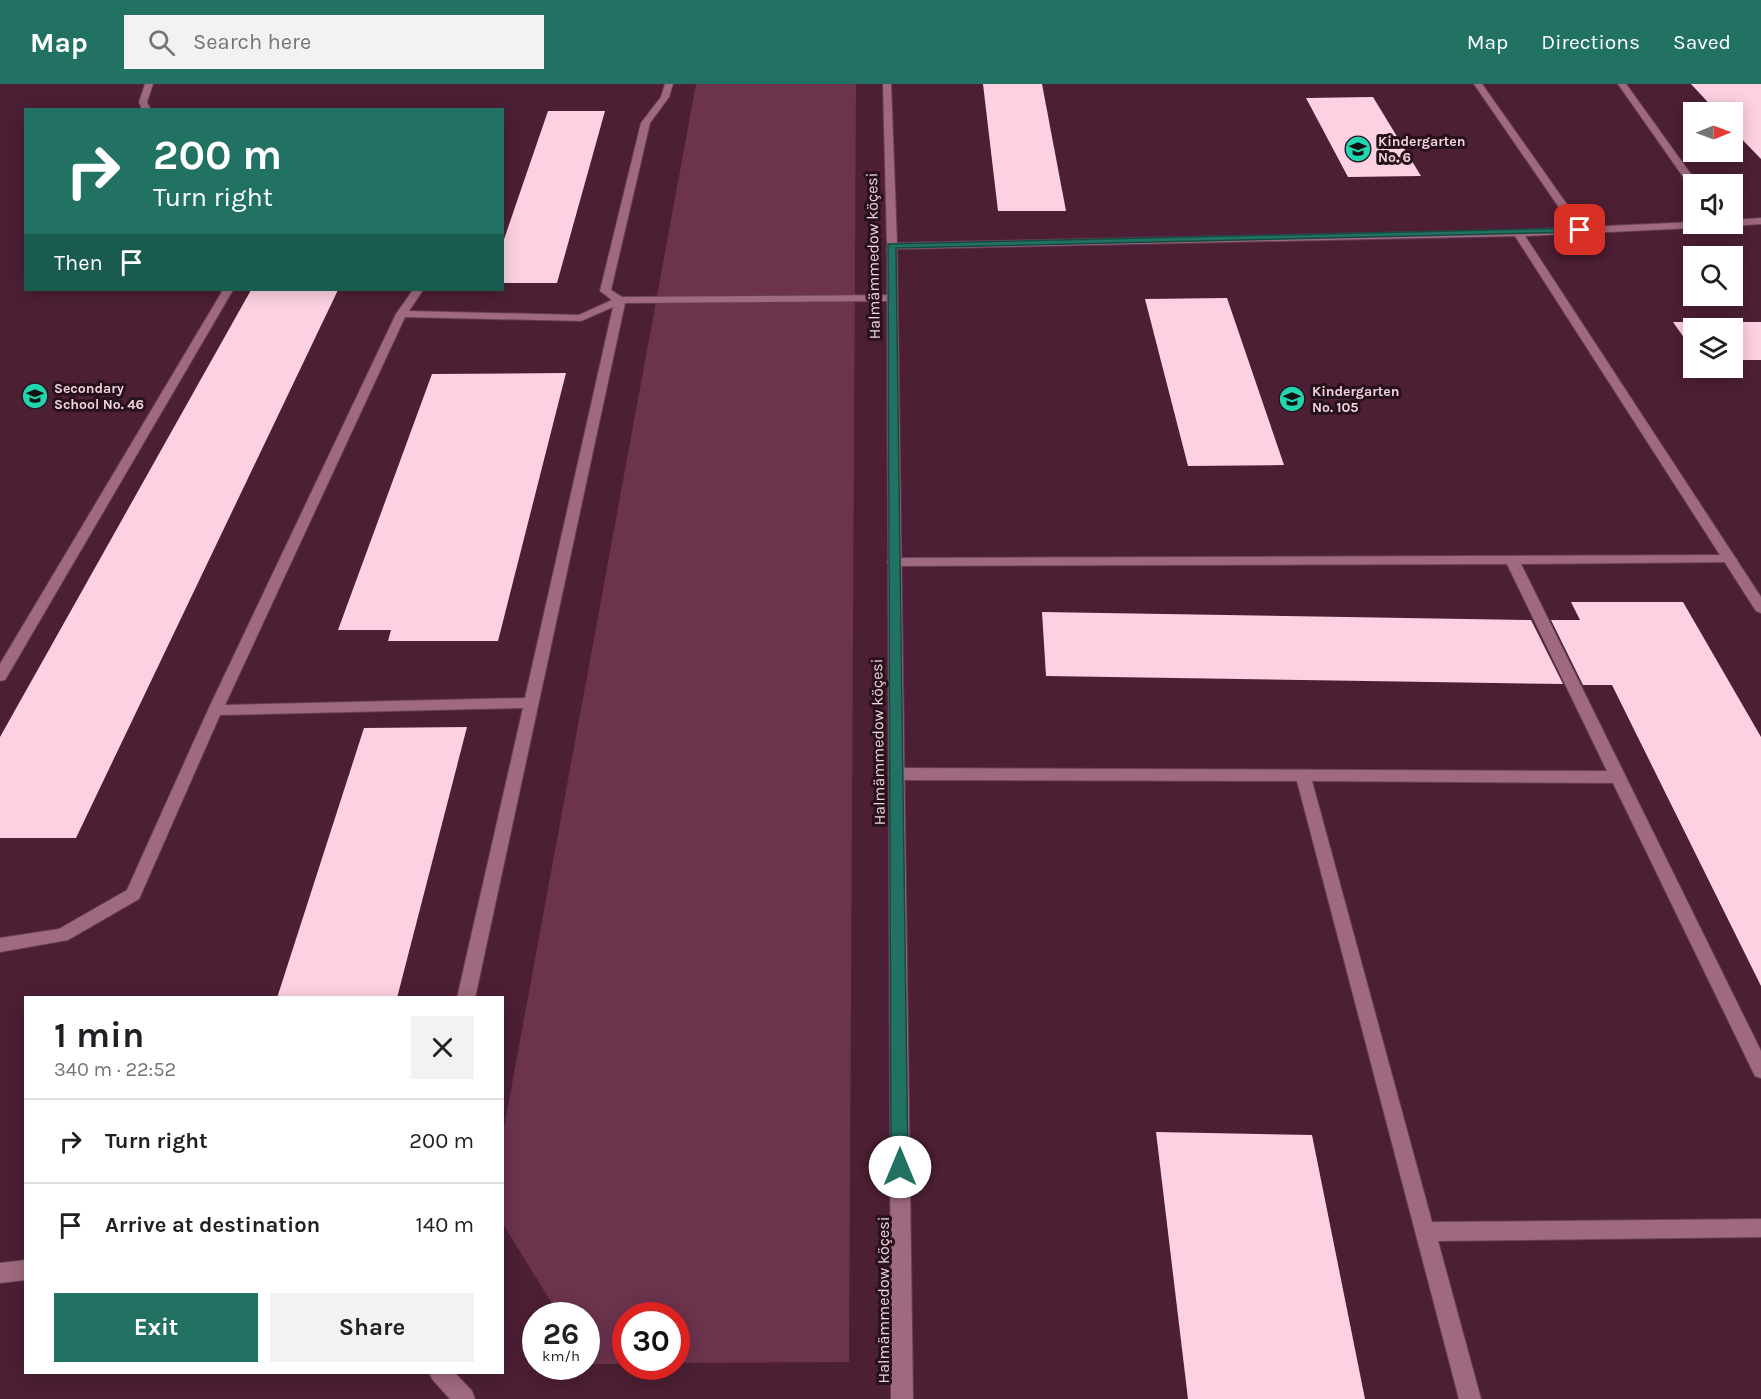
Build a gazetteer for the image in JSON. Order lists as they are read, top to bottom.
{
  "streets": {
    "street": ["Halmämmedow köçesi"]
  },
  "places": {
    "school or university": ["Kindergarten No. 6", "Secondary School No. 46", "Kindergarten No. 105"]
  },
  "north": "right",
  "page": {
    "header": "Map",
    "search": "Search here",
    "nav": ["Map", "Directions", "Saved"],
    "turn": ["200 m", "Turn right"],
    "then": "Then",
    "heading": ["1 min", "340 m · 22:52"],
    "list": [
      {
        "name": "Turn right",
        "value": "200 m"
      },
      {
        "name": "Arrive at destination",
        "value": "140 m"
      }
    ],
    "buttons": ["Exit", "Share"],
    "speed": "26 km/h",
    "limit": "30"
  }
}
